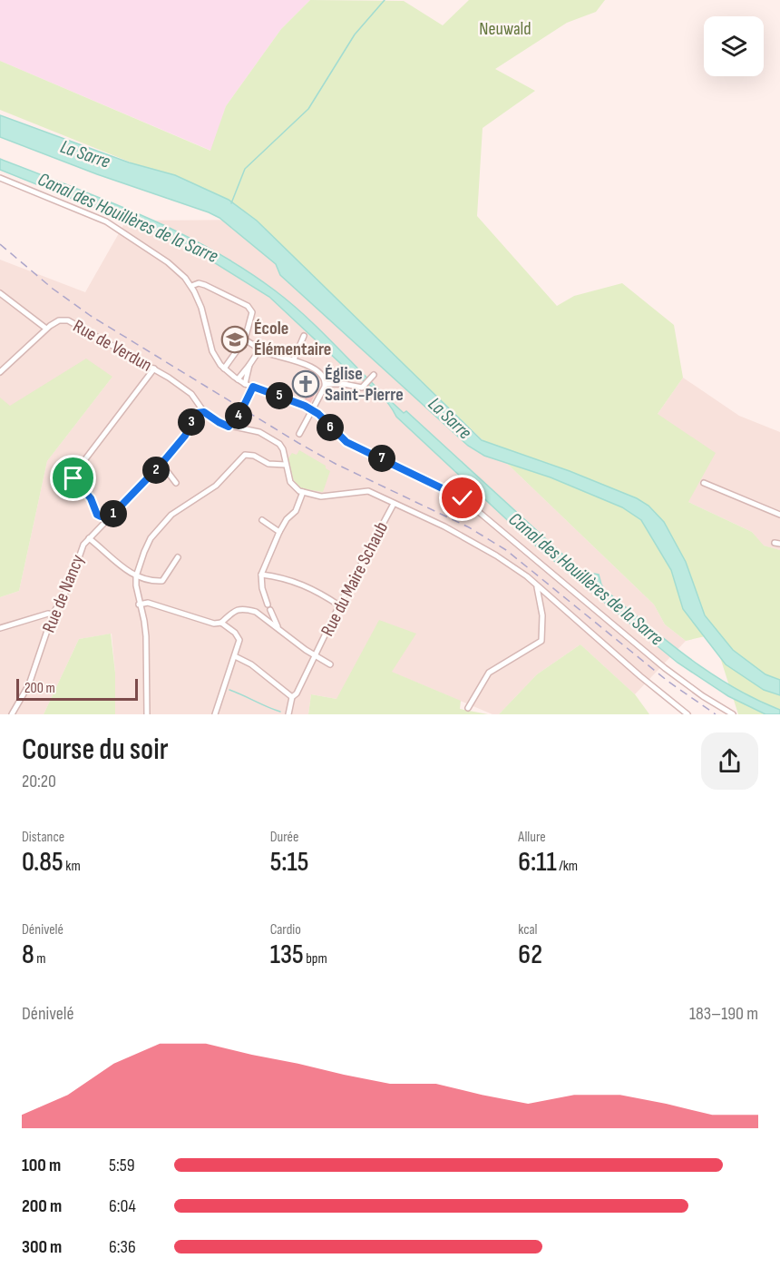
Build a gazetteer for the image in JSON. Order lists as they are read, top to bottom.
{
  "streets": {
    "street": ["Rue de Verdun", "Rue du Maire Schaub", "Rue de Nancy"]
  },
  "crossings": [
    ["Rue de Verdun", "Rue de Nancy"]
  ],
  "water": ["La Sarre", "Canal des Houillères de la Sarre"],
  "parks": ["Neuwald"],
  "places": {
    "school or university": ["École Élémentaire"],
    "church": ["Église Saint-Pierre"]
  },
  "scale_bar": "200 m",
  "page": {
    "pins": [
      "5",
      "4",
      "3",
      "6",
      "7",
      "2",
      "1"
    ],
    "scale": "200 m",
    "heading": ["Course du soir", "20:20"],
    "stats": [
      ["Distance", "0.85 km"],
      ["Durée", "5:15"],
      ["Allure", "6:11 /km"],
      ["Dénivelé", "8 m"],
      ["Cardio", "135 bpm"],
      ["kcal", "62"]
    ],
    "chart": ["Dénivelé", "183–190 m"],
    "list": [
      {
        "name": "100 m",
        "note": "5:59"
      },
      {
        "name": "200 m",
        "note": "6:04"
      },
      {
        "name": "300 m",
        "note": "6:36"
      }
    ]
  }
}
